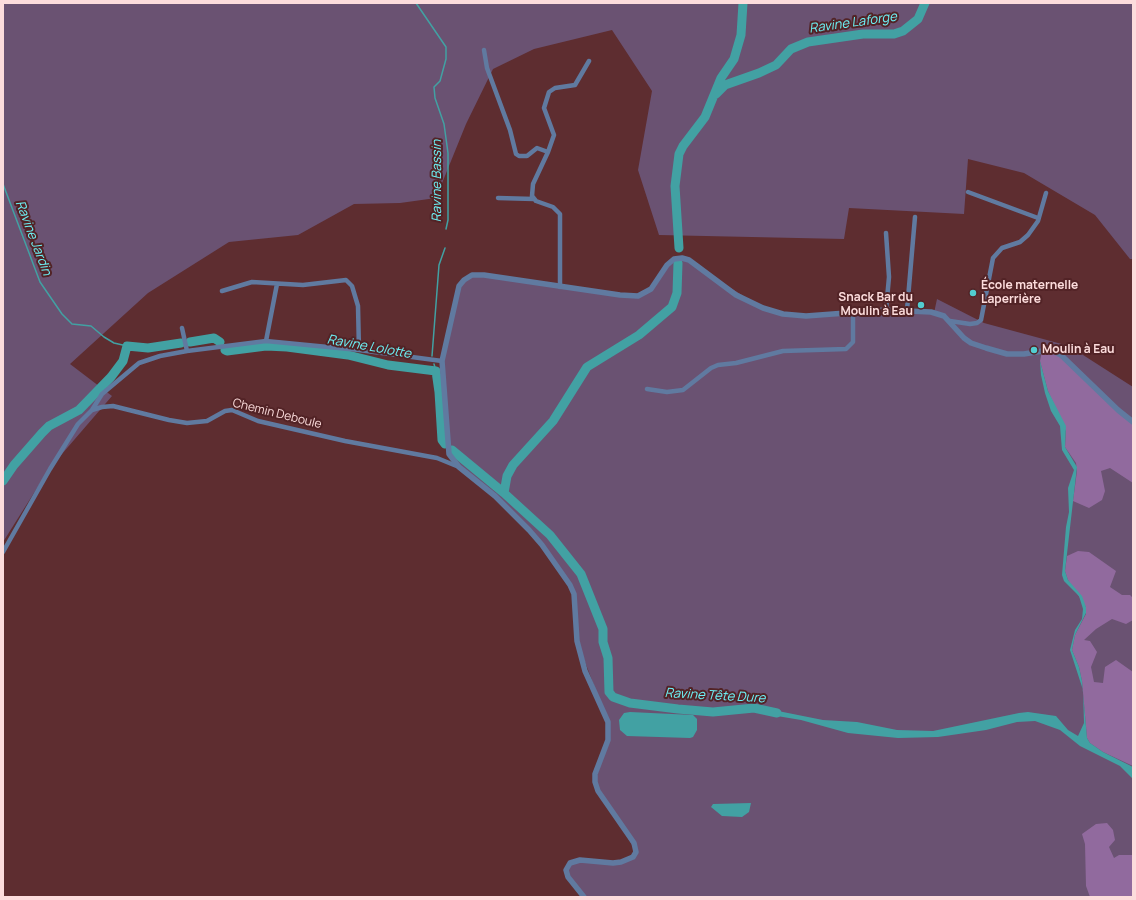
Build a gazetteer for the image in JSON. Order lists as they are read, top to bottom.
{
  "streets": {
    "street": ["Chemin Deboule"]
  },
  "water": [
    "Ravine Laforge",
    "Ravine Bassin",
    "Ravine Jardin",
    "Ravine Lolotte",
    "Ravine Tête Dure"
  ],
  "places": ["École maternelle Laperrière", "Snack Bar du Moulin à Eau", "Moulin à Eau"]
}
